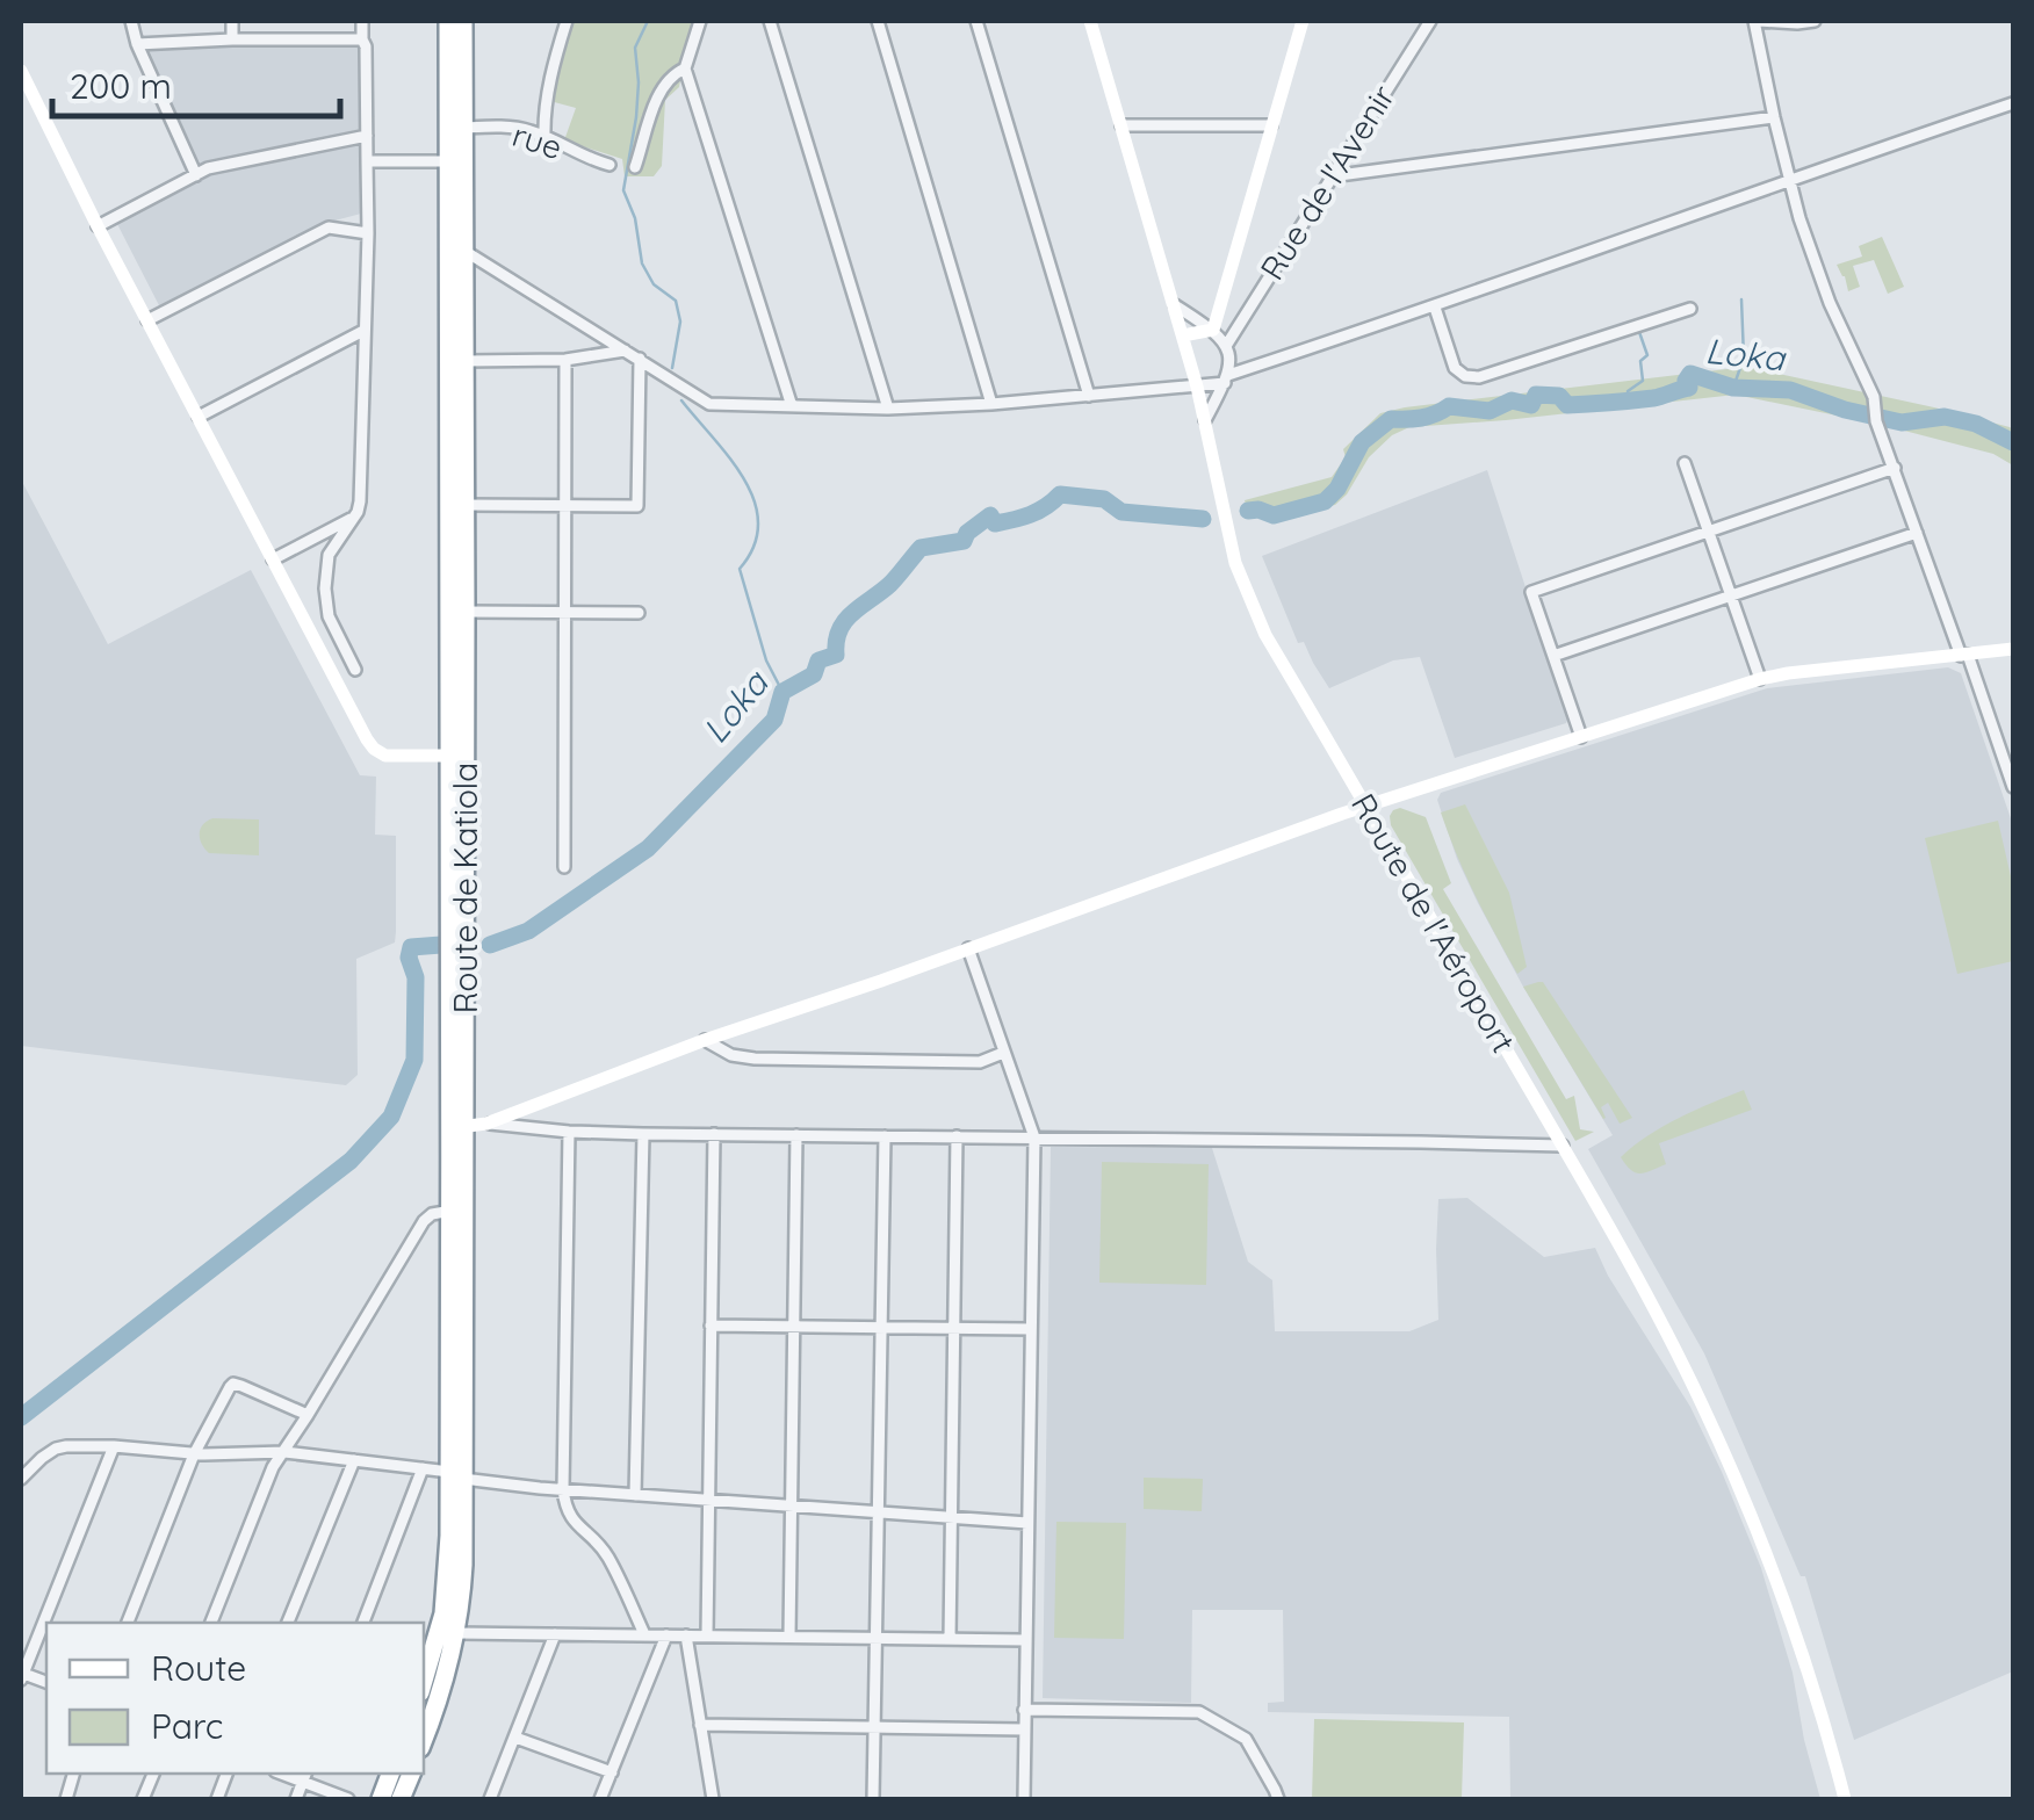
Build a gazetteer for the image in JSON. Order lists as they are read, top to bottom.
{
  "streets": {
    "highway": ["Route de Katiola"],
    "main road": ["Route de l'Aéroport"],
    "street": ["rue", "Rue de l'Avenir"]
  },
  "crossings": [
    ["rue", "Route de Katiola"]
  ],
  "water": ["Loka"],
  "legend": ["Route", "Parc"],
  "scale_bar": "200 m"
}
